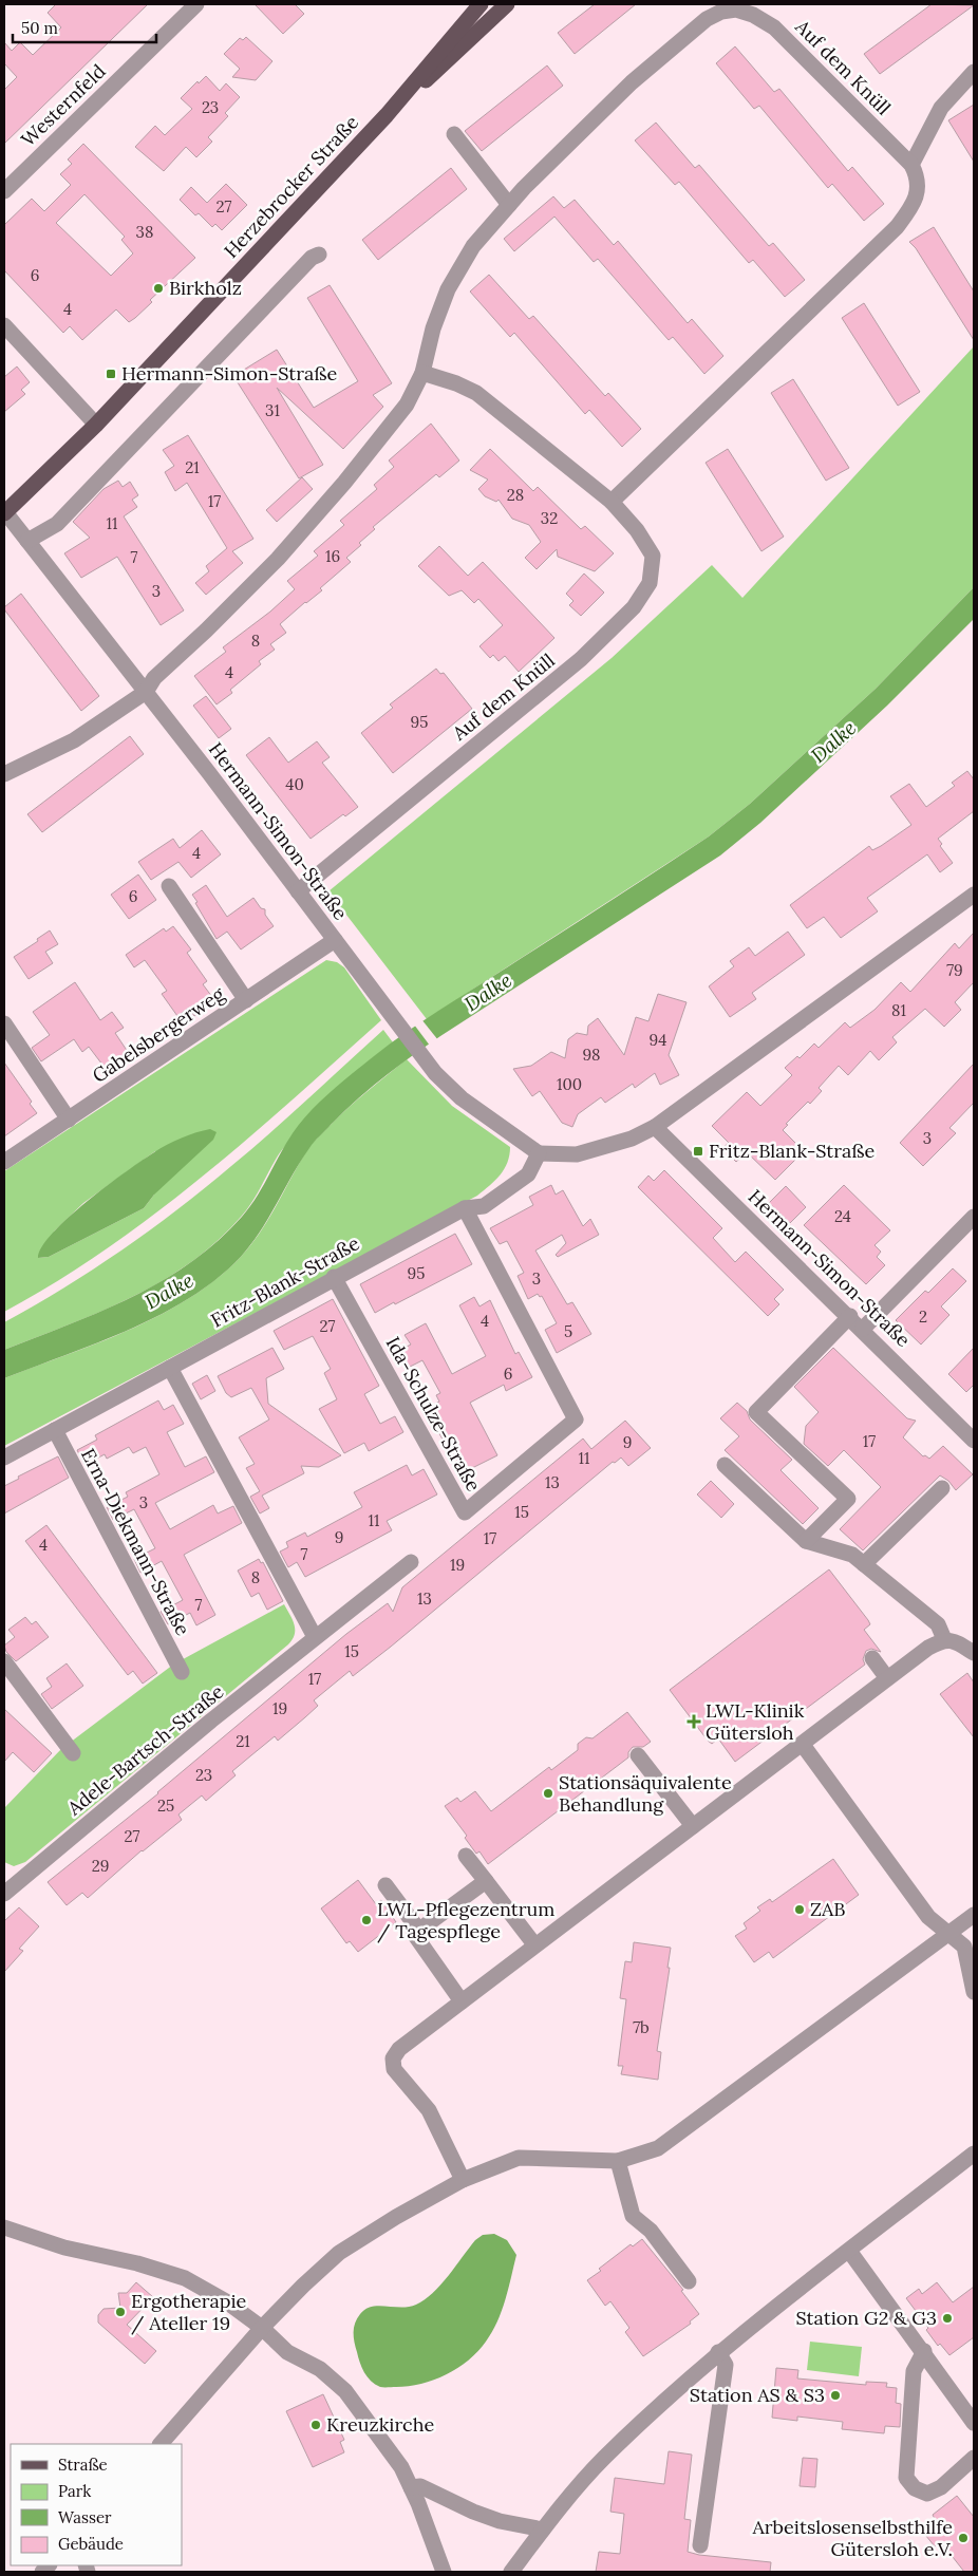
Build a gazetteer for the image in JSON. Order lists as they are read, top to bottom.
{
  "streets": {
    "main road": ["Herzebrocker Straße"],
    "street": [
      "Auf dem Knüll",
      "Westernfeld",
      "Hermann-Simon-Straße",
      "Gabelsbergerweg",
      "Fritz-Blank-Straße",
      "Ida-Schulze-Straße",
      "Erna-Diekmann-Straße",
      "Adele-Bartsch-Straße"
    ]
  },
  "crossings": [
    ["Auf dem Knüll", "Hermann-Simon-Straße"],
    ["Herzebrocker Straße", "Hermann-Simon-Straße"],
    ["Hermann-Simon-Straße", "Gabelsbergerweg"],
    ["Hermann-Simon-Straße", "Fritz-Blank-Straße"],
    ["Fritz-Blank-Straße", "Ida-Schulze-Straße"],
    ["Fritz-Blank-Straße", "Erna-Diekmann-Straße"]
  ],
  "water": ["Dalke"],
  "places": {
    "other": [
      "Birkholz",
      "Stationsäquivalente Behandlung",
      "ZAB",
      "LWL-Pflegezentrum / Tagespflege",
      "Ergotherapie / Ateller 19",
      "Station G2 & G3",
      "Station AS & S3",
      "Kreuzkirche",
      "Arbeitslosenselbsthilfe Gütersloh e.V."
    ],
    "transit": ["Hermann-Simon-Straße", "Fritz-Blank-Straße"],
    "health": ["LWL-Klinik Gütersloh"]
  },
  "house_numbers": [
    "23",
    "27",
    "38",
    "6",
    "4",
    "31",
    "21",
    "28",
    "17",
    "32",
    "11",
    "16",
    "7",
    "3",
    "8",
    "4",
    "95",
    "40",
    "4",
    "6",
    "79",
    "81",
    "94",
    "98",
    "100",
    "3",
    "24",
    "95",
    "3",
    "2",
    "4",
    "27",
    "5",
    "6",
    "17",
    "9",
    "11",
    "13",
    "3",
    "15",
    "11",
    "9",
    "17",
    "4",
    "7",
    "19",
    "8",
    "13",
    "7",
    "15",
    "17",
    "19",
    "21",
    "23",
    "25",
    "27",
    "29",
    "7b"
  ],
  "legend": [
    "Straße",
    "Park",
    "Wasser",
    "Gebäude"
  ],
  "scale_bar": "50 m"
}
